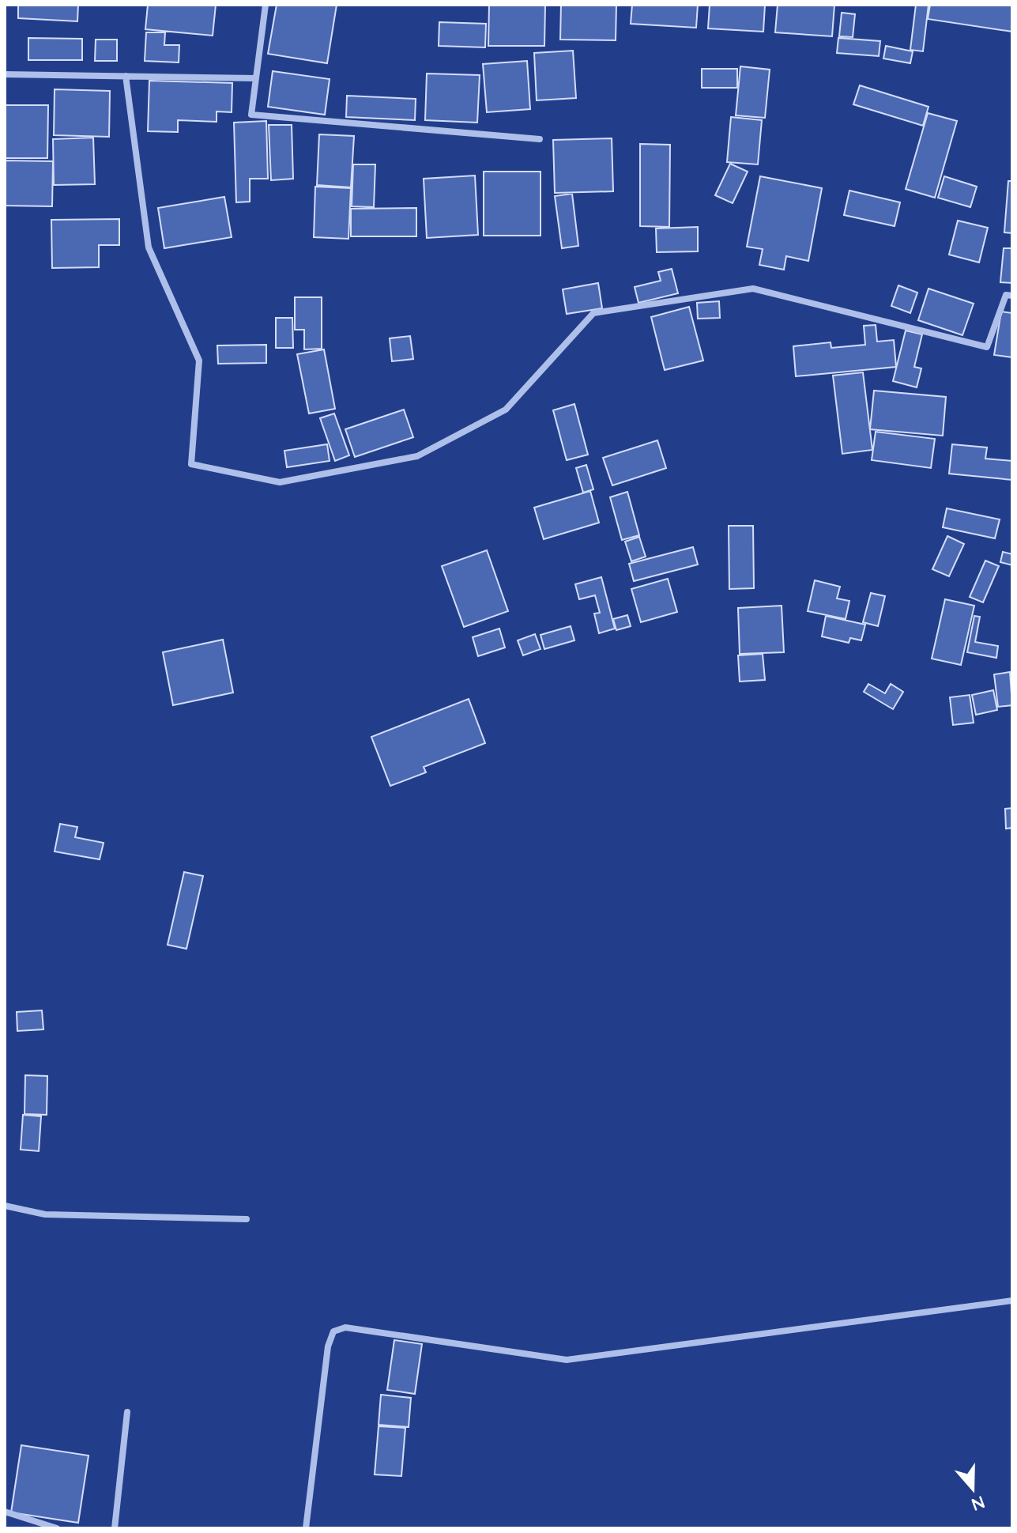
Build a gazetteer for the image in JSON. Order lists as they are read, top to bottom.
{
  "north": "bottom"
}
